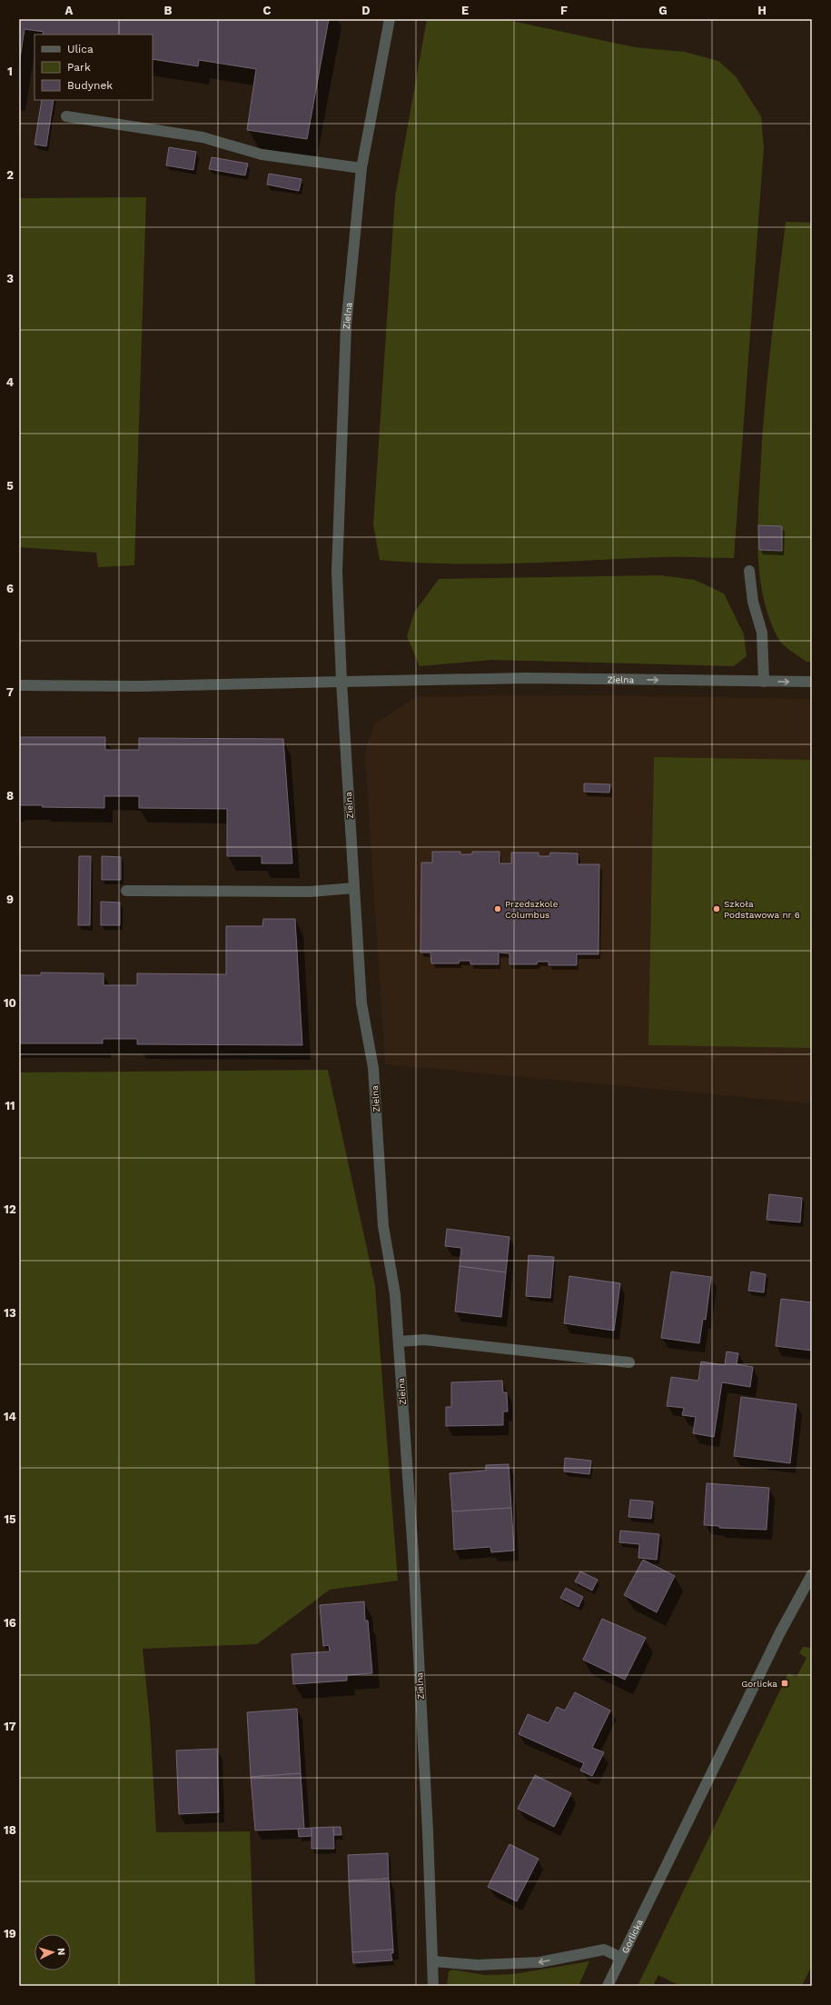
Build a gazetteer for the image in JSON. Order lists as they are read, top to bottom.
{
  "streets": {
    "street": ["Zielna", "Gorlicka"]
  },
  "places": {
    "other": ["Przedszkole Columbus", "Szkoła Podstawowa nr 6"],
    "transit": ["Gorlicka"]
  },
  "legend": ["Ulica", "Park", "Budynek"],
  "north": "right",
  "grid": {
    "columns": [
      "A",
      "B",
      "C",
      "D",
      "E",
      "F",
      "G",
      "H"
    ],
    "rows": [
      "1",
      "2",
      "3",
      "4",
      "5",
      "6",
      "7",
      "8",
      "9",
      "10",
      "11",
      "12",
      "13",
      "14",
      "15",
      "16",
      "17",
      "18",
      "19"
    ]
  }
}
